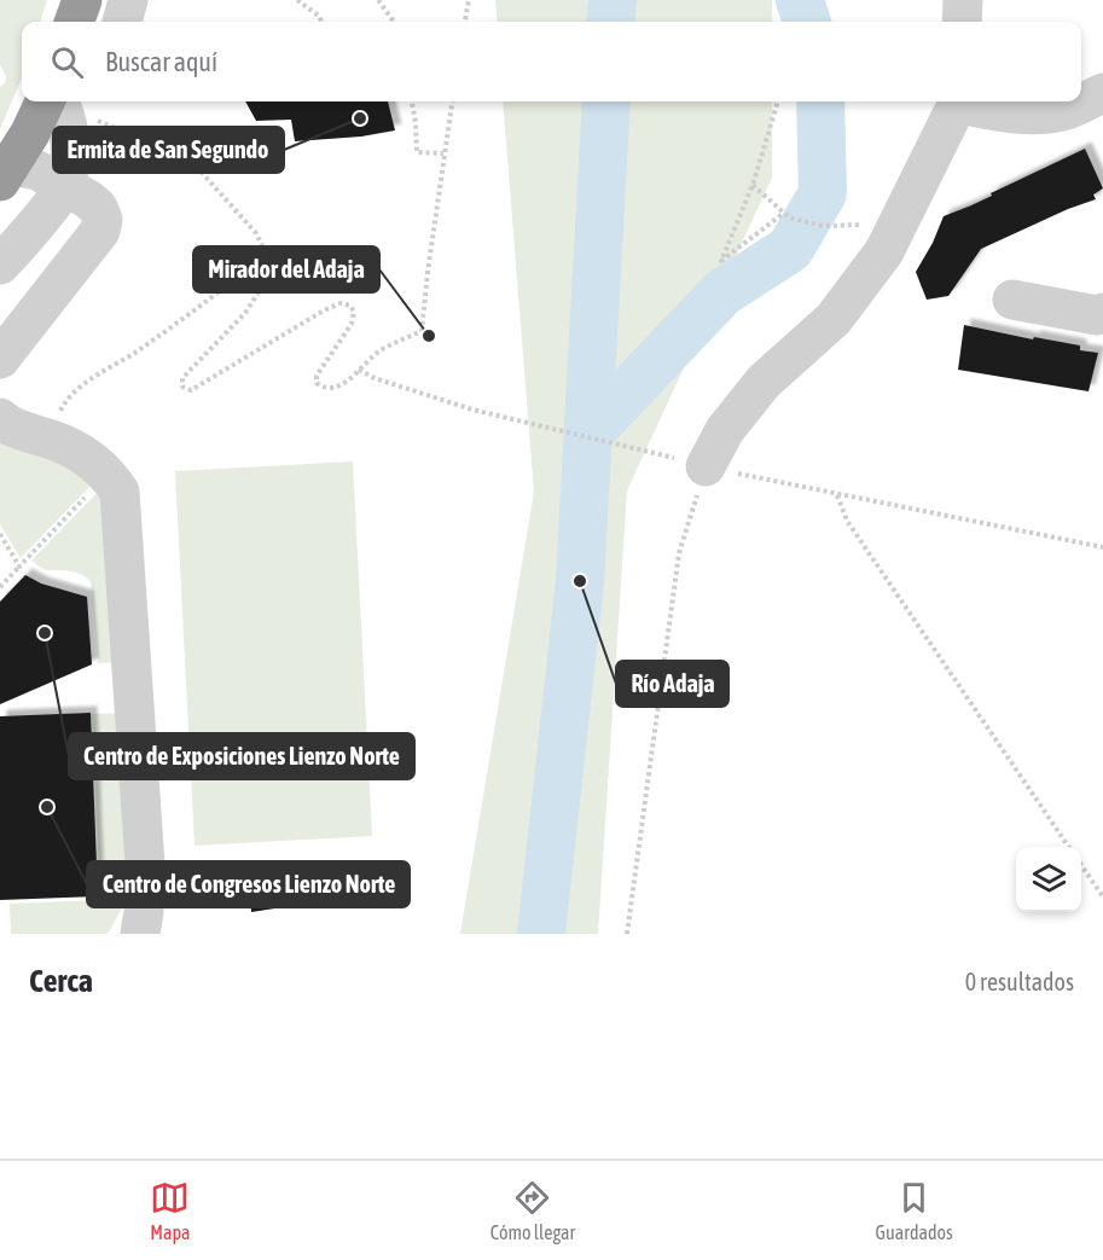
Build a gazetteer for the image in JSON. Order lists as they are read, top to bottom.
{
  "places": [
    "Ermita de San Segundo",
    "Mirador del Adaja",
    "Río Adaja",
    "Centro de Exposiciones Lienzo Norte",
    "Centro de Congresos Lienzo Norte"
  ],
  "page": {
    "search": "Buscar aquí",
    "heading": ["Cerca", "0 resultados"],
    "nav": ["Mapa", "Cómo llegar", "Guardados"]
  }
}
